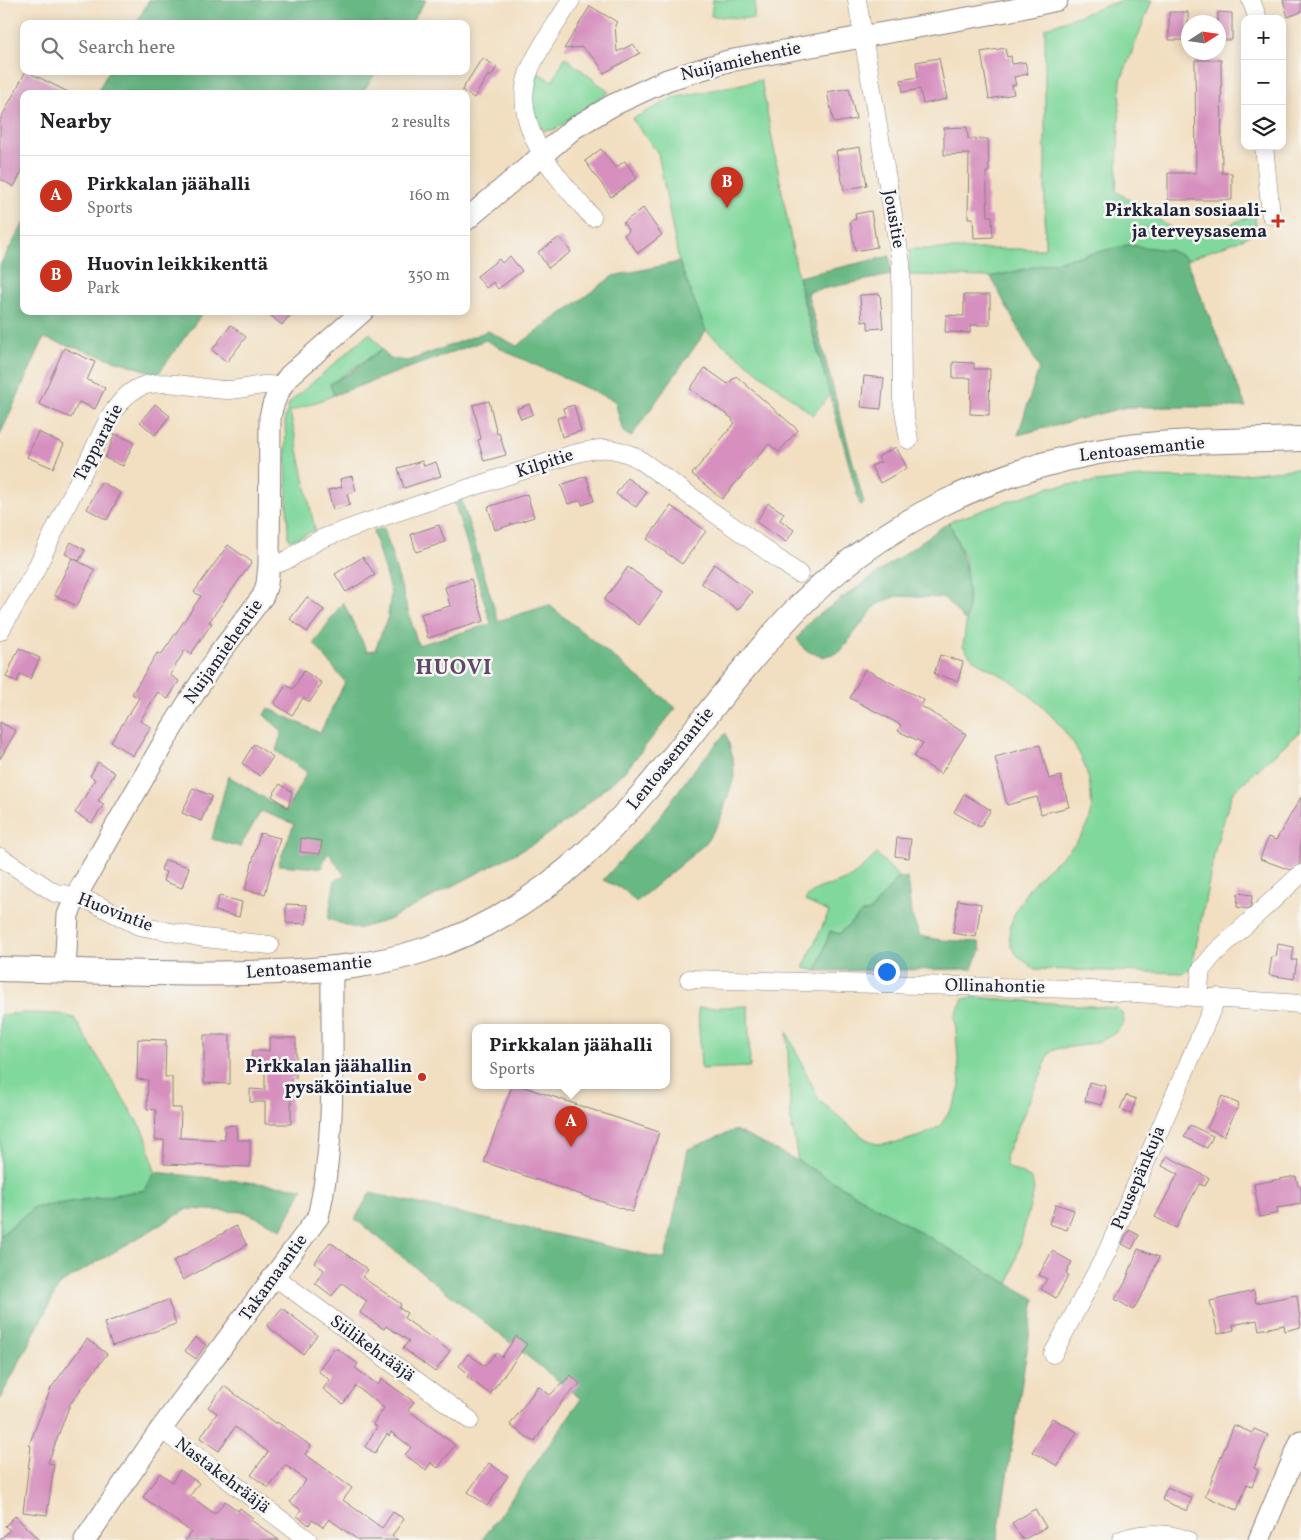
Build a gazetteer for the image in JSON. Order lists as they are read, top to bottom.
{
  "streets": {
    "main road": ["Lentoasemantie"],
    "street": [
      "Nuijamiehentie",
      "Jousitie",
      "Tapparatie",
      "Kilpitie",
      "Huovintie",
      "Ollinahontie",
      "Puusepänkuja",
      "Takamaantie",
      "Siilikehrääjä",
      "Nastakehrääjä"
    ]
  },
  "crossings": [
    ["Nuijamiehentie", "Jousitie"],
    ["Nuijamiehentie", "Tapparatie"],
    ["Nuijamiehentie", "Lentoasemantie"],
    ["Nuijamiehentie", "Kilpitie"],
    ["Nuijamiehentie", "Huovintie"],
    ["Lentoasemantie", "Takamaantie"],
    ["Ollinahontie", "Puusepänkuja"],
    ["Takamaantie", "Siilikehrääjä"],
    ["Takamaantie", "Nastakehrääjä"]
  ],
  "districts": ["HUOVI"],
  "places": {
    "health": ["Pirkkalan sosiaali- ja terveysasema"],
    "other": ["Pirkkalan jäähallin pysäköintialue"]
  },
  "north": "right",
  "page": {
    "map_buttons": ["+", "−"],
    "search": "Search here",
    "heading": ["Nearby", "2 results"],
    "list": [
      {
        "mark": "A",
        "name": "Pirkkalan jäähalli",
        "note": "Sports",
        "value": "160 m"
      },
      {
        "mark": "B",
        "name": "Huovin leikkikenttä",
        "note": "Park",
        "value": "350 m"
      }
    ],
    "pins": ["B", "A"],
    "popup": ["Pirkkalan jäähalli", "Sports"]
  }
}
